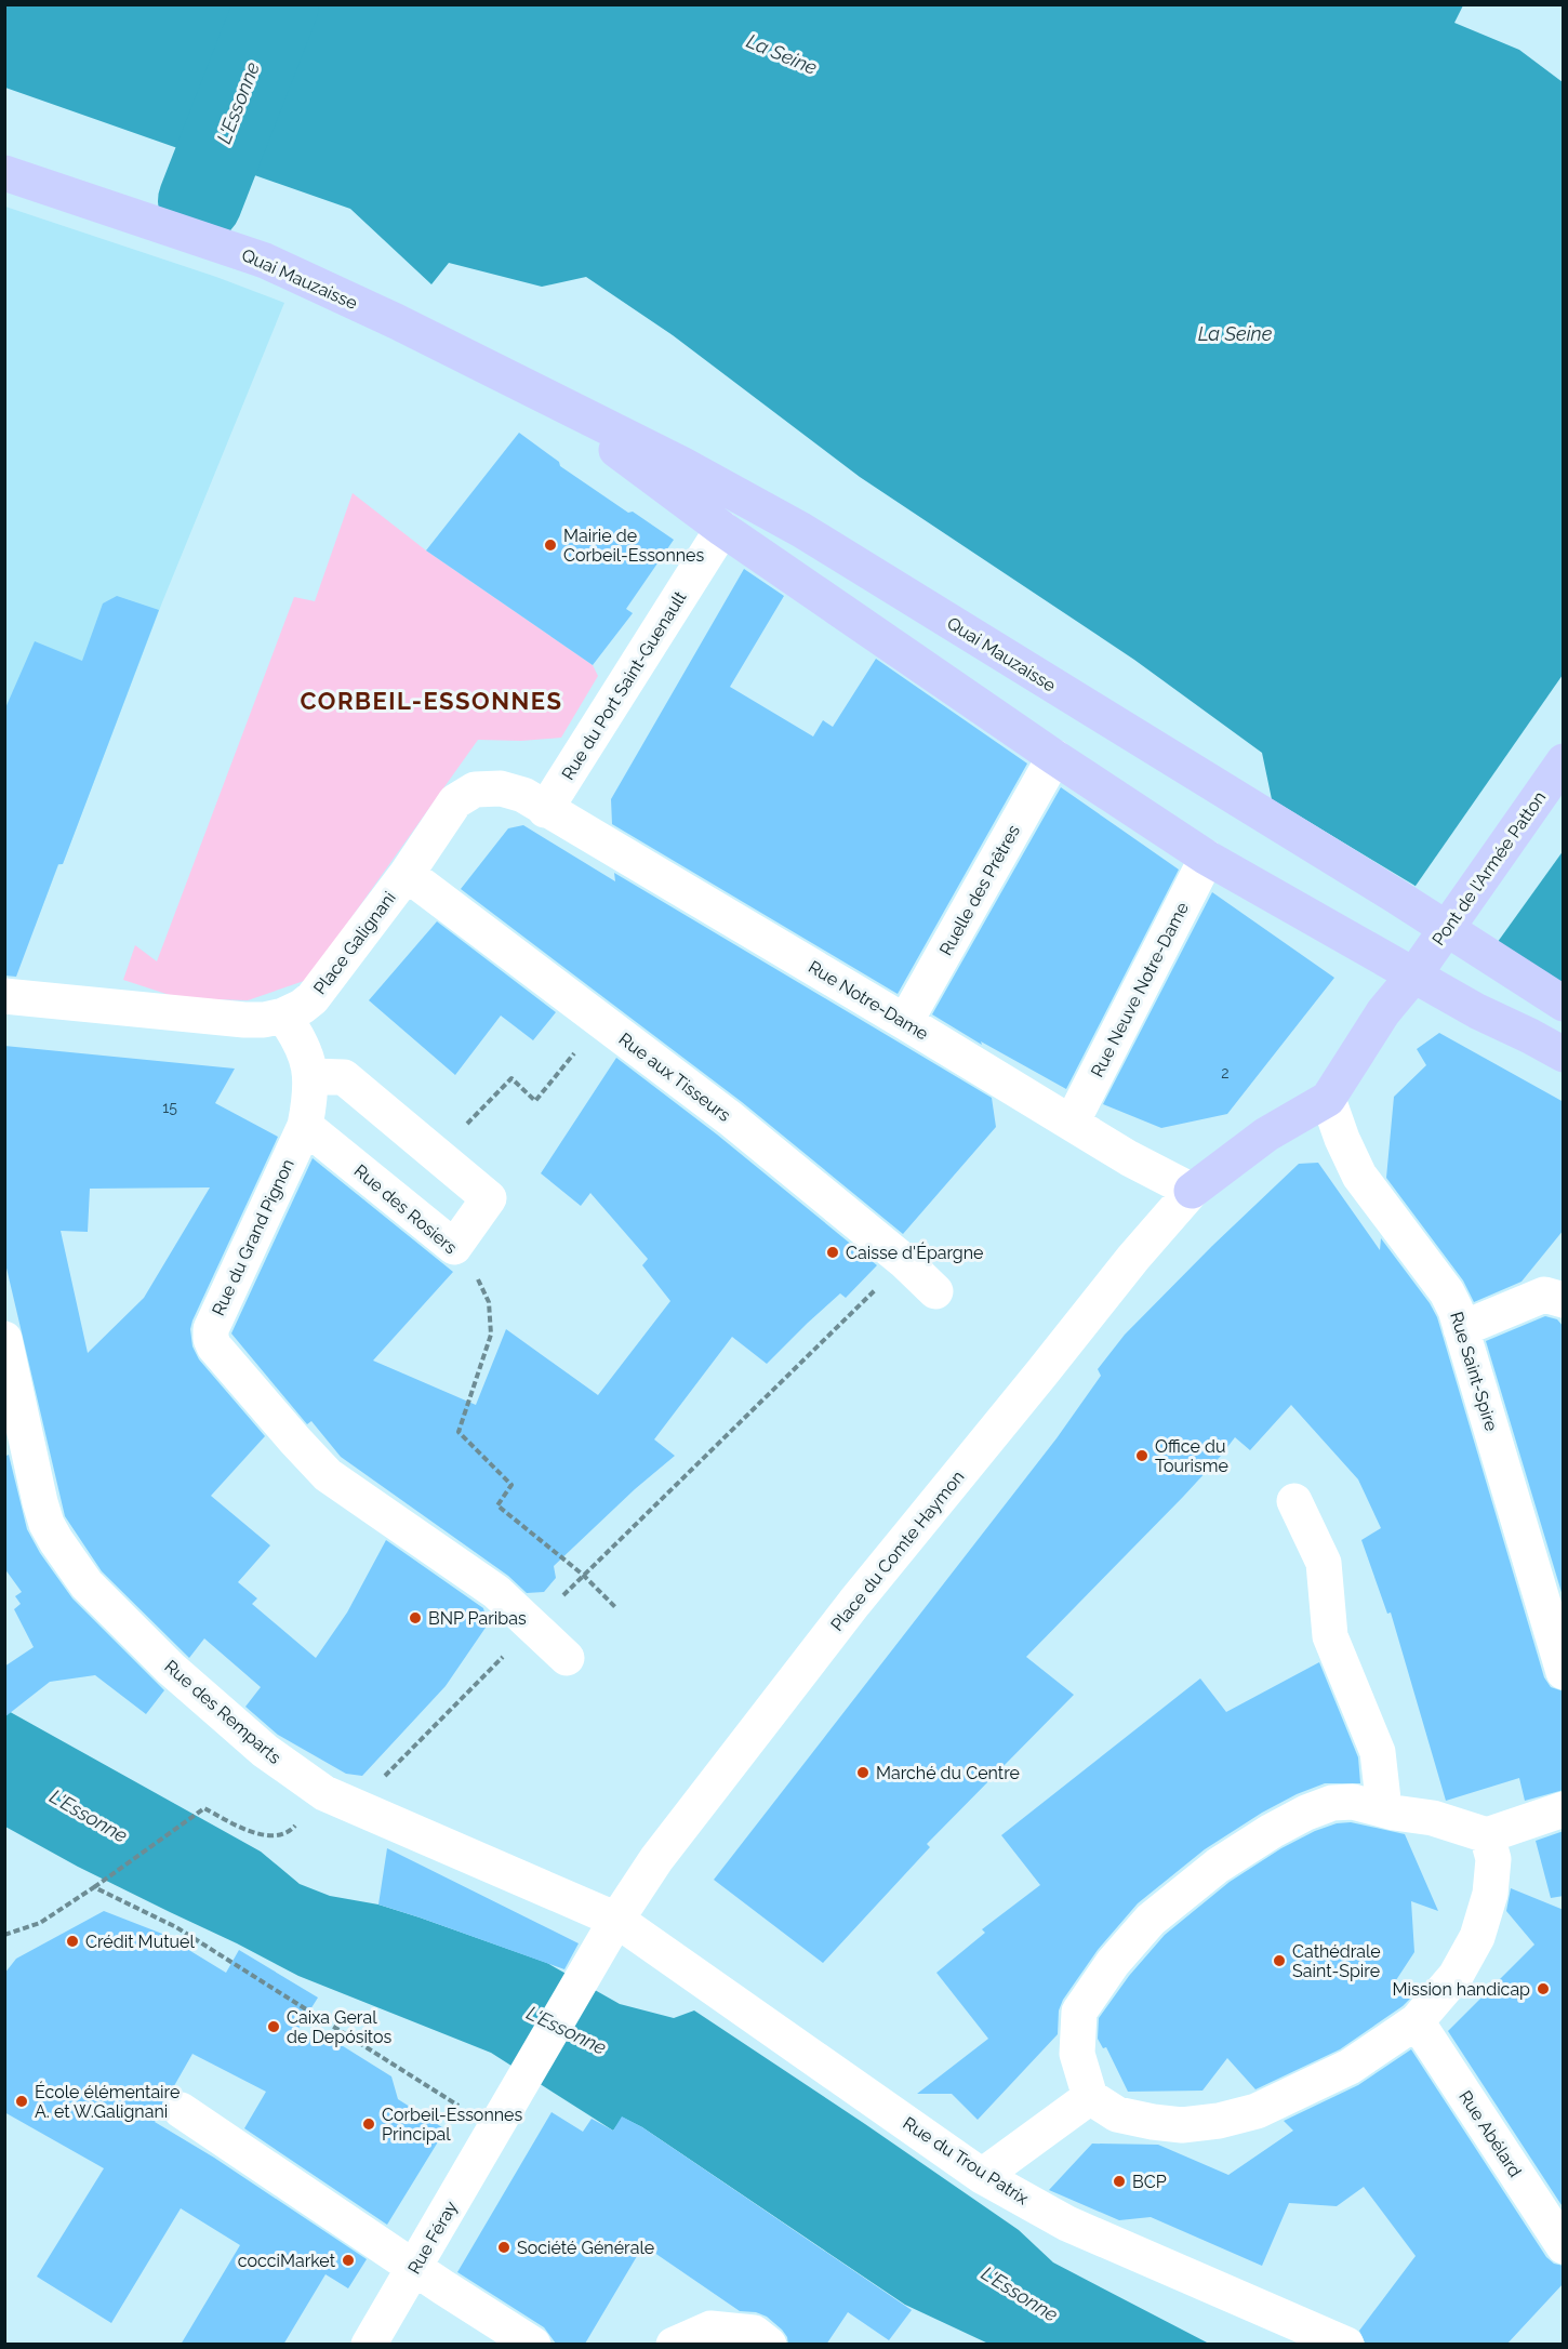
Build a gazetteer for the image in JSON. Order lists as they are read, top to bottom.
{
  "streets": {
    "main road": ["Quai Mauzaisse", "Pont de l'Armée Patton"],
    "street": [
      "Rue du Port Saint-Guenault",
      "Ruelle des Prêtres",
      "Place Galignani",
      "Rue Neuve Notre-Dame",
      "Rue Notre-Dame",
      "Rue aux Tisseurs",
      "Rue des Rosiers",
      "Rue du Grand Pignon",
      "Rue Saint-Spire",
      "Place du Comte Haymon",
      "Rue des Remparts",
      "Rue Abélard",
      "Rue du Trou Patrix",
      "Rue Féray"
    ]
  },
  "crossings": [
    ["Quai Mauzaisse", "Rue du Port Saint-Guenault"],
    ["Quai Mauzaisse", "Pont de l'Armée Patton"],
    ["Quai Mauzaisse", "Ruelle des Prêtres"],
    ["Quai Mauzaisse", "Rue Neuve Notre-Dame"],
    ["Rue du Port Saint-Guenault", "Place Galignani"],
    ["Rue du Port Saint-Guenault", "Rue Notre-Dame"],
    ["Pont de l'Armée Patton", "Rue Saint-Spire"],
    ["Ruelle des Prêtres", "Rue Notre-Dame"],
    ["Place Galignani", "Rue Notre-Dame"],
    ["Place Galignani", "Rue aux Tisseurs"],
    ["Place Galignani", "Rue du Grand Pignon"],
    ["Rue Neuve Notre-Dame", "Rue Notre-Dame"],
    ["Rue Notre-Dame", "Place du Comte Haymon"],
    ["Rue des Rosiers", "Rue du Grand Pignon"],
    ["Place du Comte Haymon", "Rue des Remparts"],
    ["Place du Comte Haymon", "Rue du Trou Patrix"],
    ["Place du Comte Haymon", "Rue Féray"],
    ["Rue des Remparts", "Rue du Trou Patrix"]
  ],
  "districts": ["CORBEIL-ESSONNES"],
  "water": ["La Seine", "L'Essonne"],
  "places": [
    "Mairie de Corbeil-Essonnes",
    "Caisse d'Épargne",
    "Office du Tourisme",
    "BNP Paribas",
    "Marché du Centre",
    "Crédit Mutuel",
    "Cathédrale Saint-Spire",
    "Mission handicap",
    "Caixa Geral de Depósitos",
    "École élémentaire A. et W.Galignani",
    "Corbeil-Essonnes Principal",
    "BCP",
    "Société Générale",
    "cocciMarket"
  ],
  "house_numbers": ["2", "15"]
}
